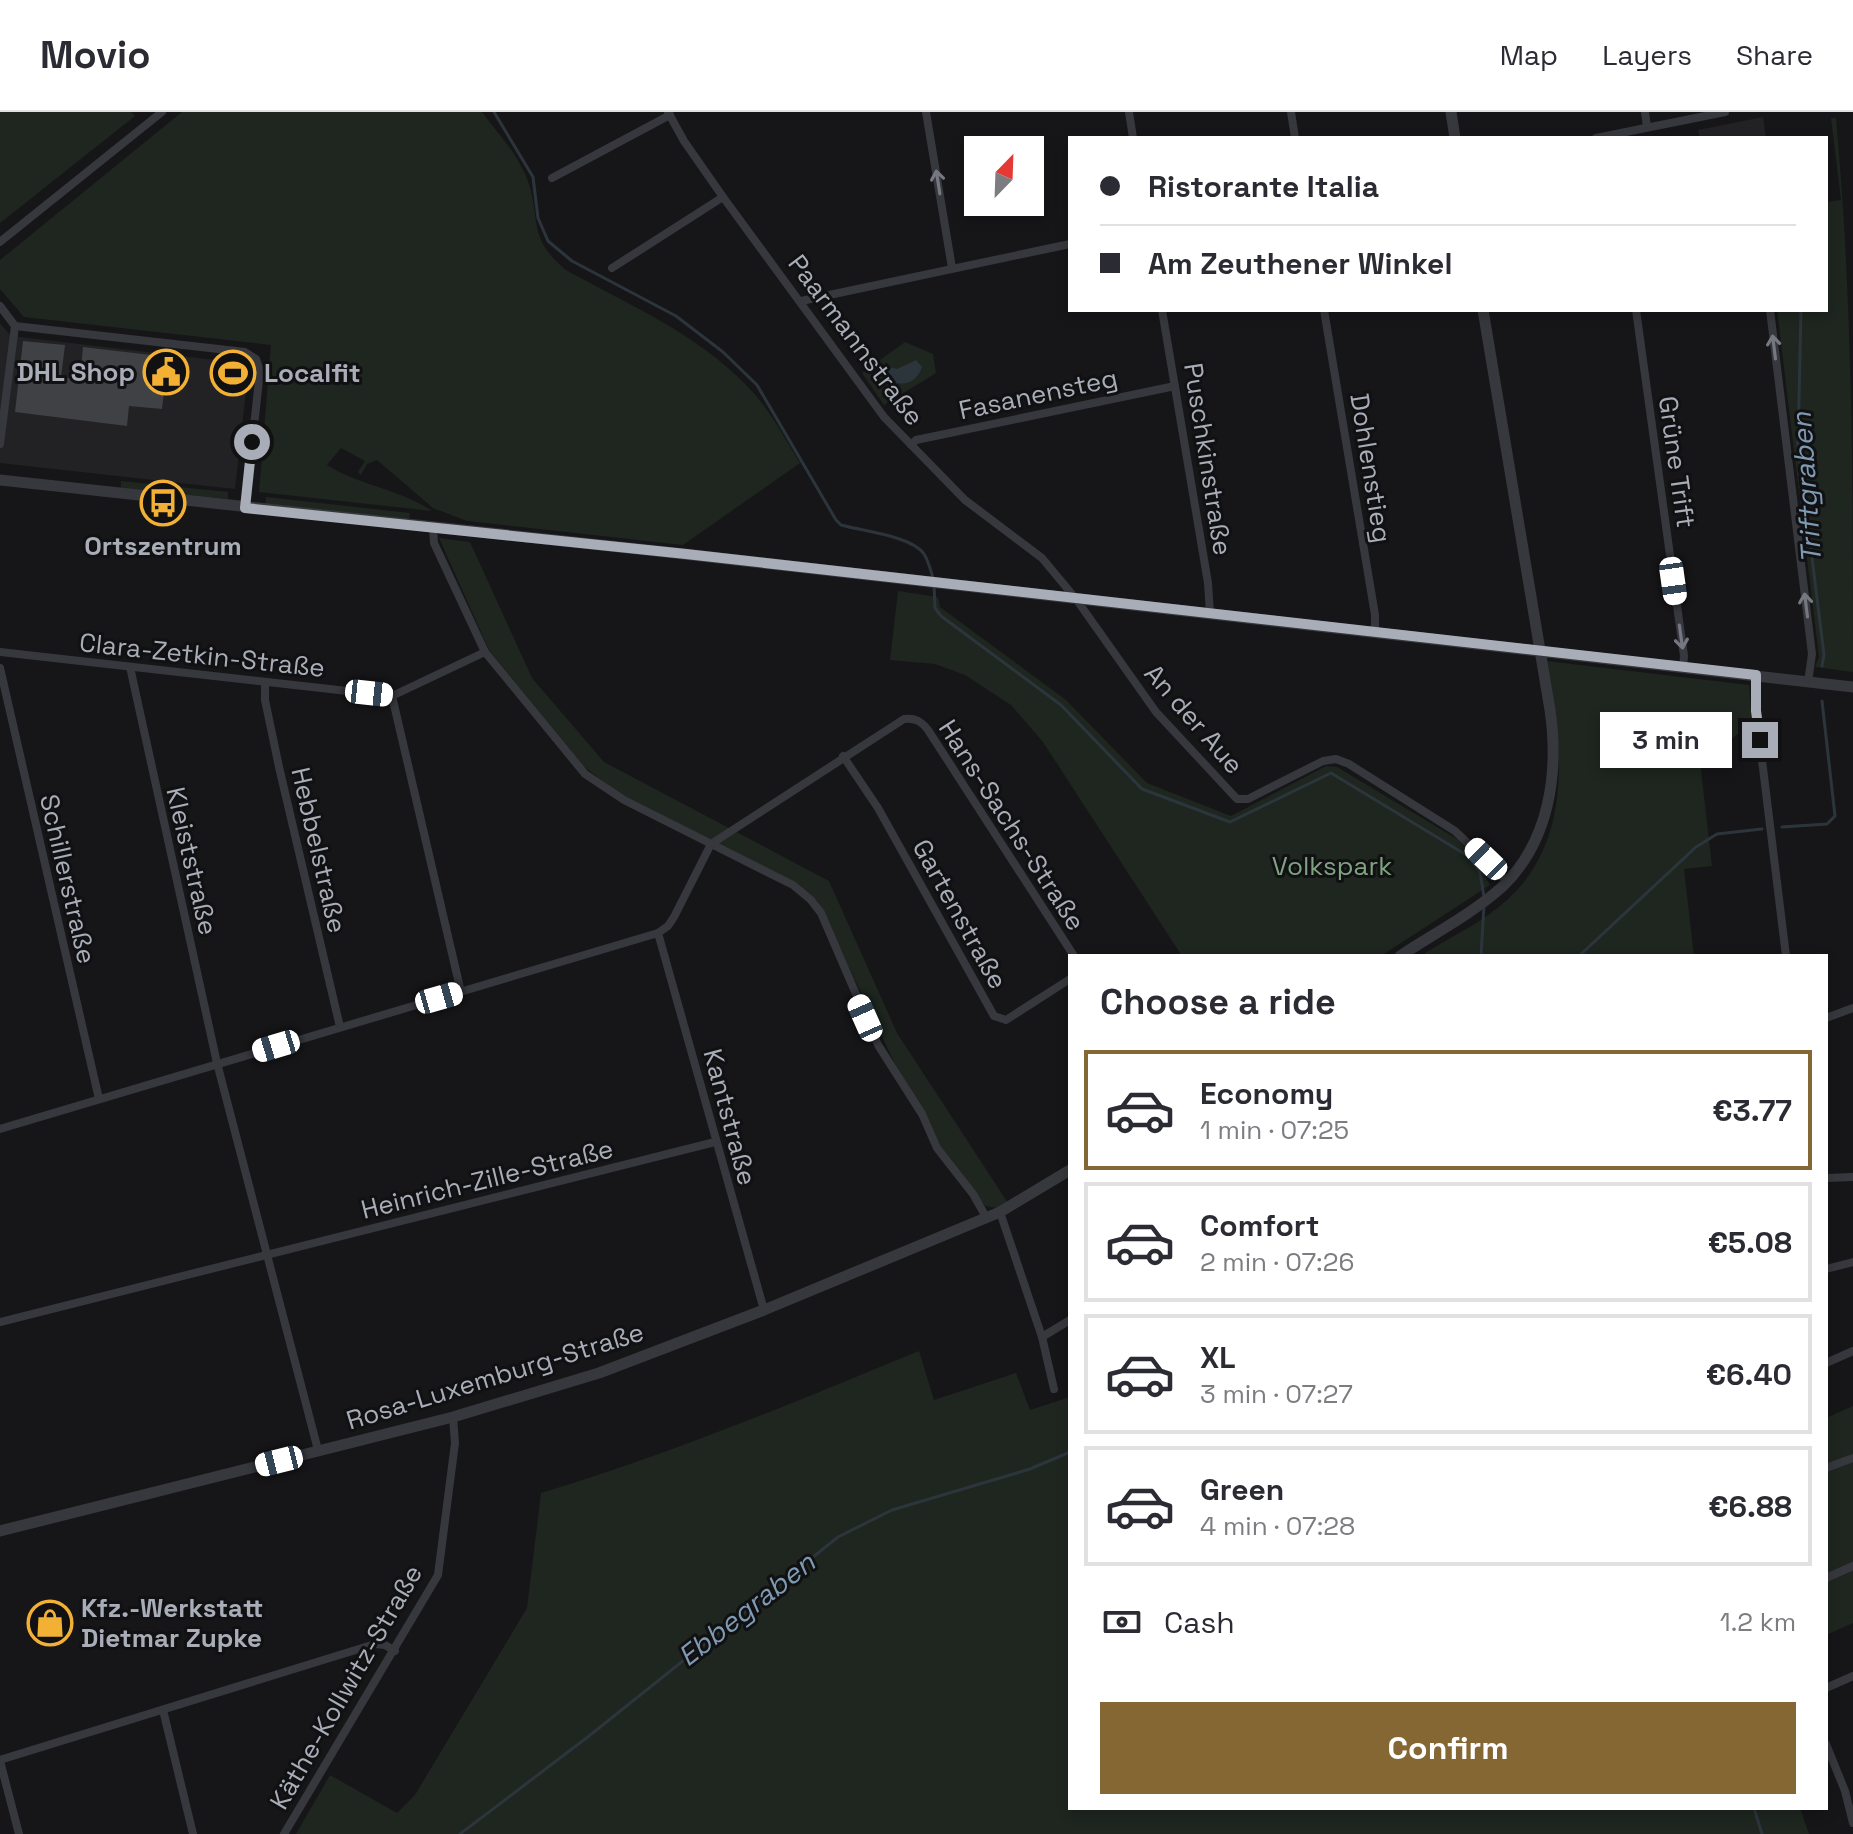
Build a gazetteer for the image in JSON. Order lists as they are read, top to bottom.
{
  "streets": {
    "street": [
      "Paarmannstraße",
      "Fasanensteg",
      "Puschkinstraße",
      "Grüne Trift",
      "Dohlenstieg",
      "Clara-Zetkin-Straße",
      "An der Aue",
      "Hans-Sachs-Straße",
      "Hebbelstraße",
      "Kleiststraße",
      "Schillerstraße",
      "Gartenstraße",
      "Kantstraße",
      "Heinrich-Zille-Straße",
      "Rosa-Luxemburg-Straße",
      "Käthe-Kollwitz-Straße"
    ]
  },
  "crossings": [
    ["Paarmannstraße", "Fasanensteg"],
    ["Paarmannstraße", "An der Aue"],
    ["Fasanensteg", "Puschkinstraße"],
    ["Clara-Zetkin-Straße", "Hebbelstraße"],
    ["Clara-Zetkin-Straße", "Kleiststraße"],
    ["Hans-Sachs-Straße", "Gartenstraße"],
    ["Kantstraße", "Heinrich-Zille-Straße"],
    ["Kantstraße", "Rosa-Luxemburg-Straße"],
    ["Rosa-Luxemburg-Straße", "Käthe-Kollwitz-Straße"]
  ],
  "one_way": ["Grüne Trift"],
  "water": ["Triftgraben", "Ebbegraben"],
  "parks": ["Volkspark"],
  "places": {
    "public building": ["DHL Shop"],
    "sports": ["Localfit"],
    "bus stop": ["Ortszentrum"],
    "shop": ["Kfz.-Werkstatt Dietmar Zupke"]
  },
  "north": "top right",
  "page": {
    "header": "Movio",
    "nav": ["Map", "Layers", "Share"],
    "banner": ["Ristorante Italia", "Am Zeuthener Winkel"],
    "bubble": "3 min",
    "heading": "Choose a ride",
    "list": [
      {
        "name": "Economy",
        "note": "1 min · 07:25",
        "value": "€3.77"
      },
      {
        "name": "Comfort",
        "note": "2 min · 07:26",
        "value": "€5.08"
      },
      {
        "name": "XL",
        "note": "3 min · 07:27",
        "value": "€6.40"
      },
      {
        "name": "Green",
        "note": "4 min · 07:28",
        "value": "€6.88"
      }
    ],
    "pay": ["Cash", "1.2 km"],
    "buttons": "Confirm"
  }
}
